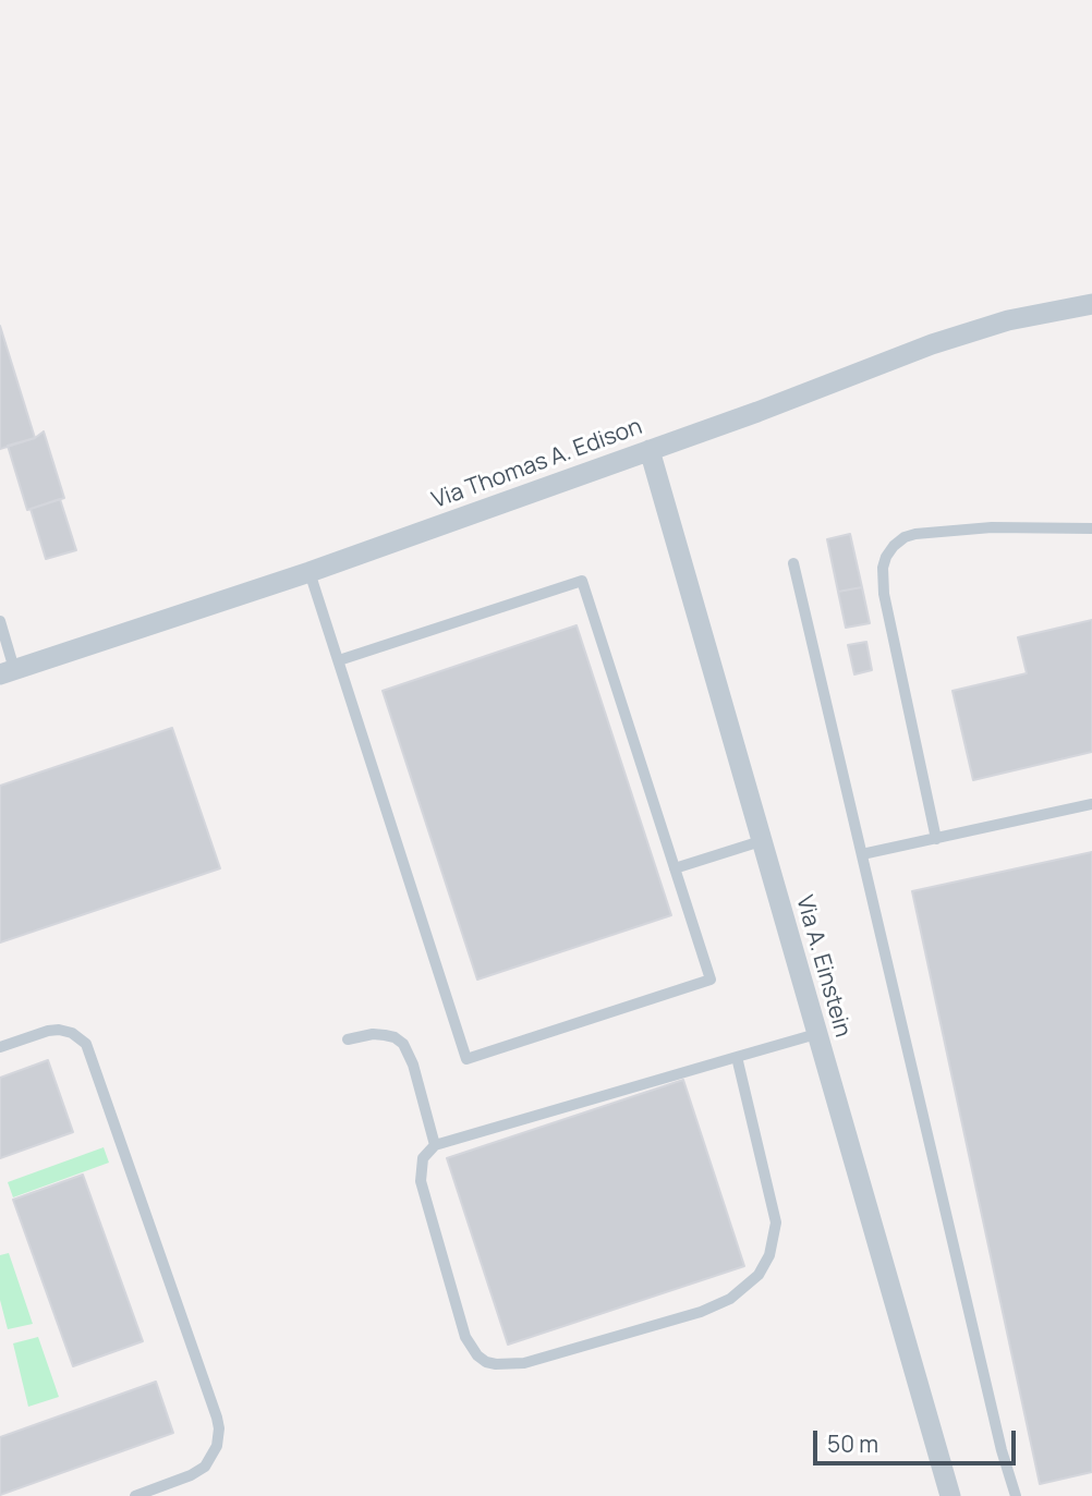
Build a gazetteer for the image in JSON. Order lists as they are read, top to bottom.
{
  "streets": {
    "street": ["Via Thomas A. Edison", "Via A. Einstein"]
  },
  "crossings": [
    ["Via Thomas A. Edison", "Via A. Einstein"]
  ],
  "scale_bar": "50 m"
}
